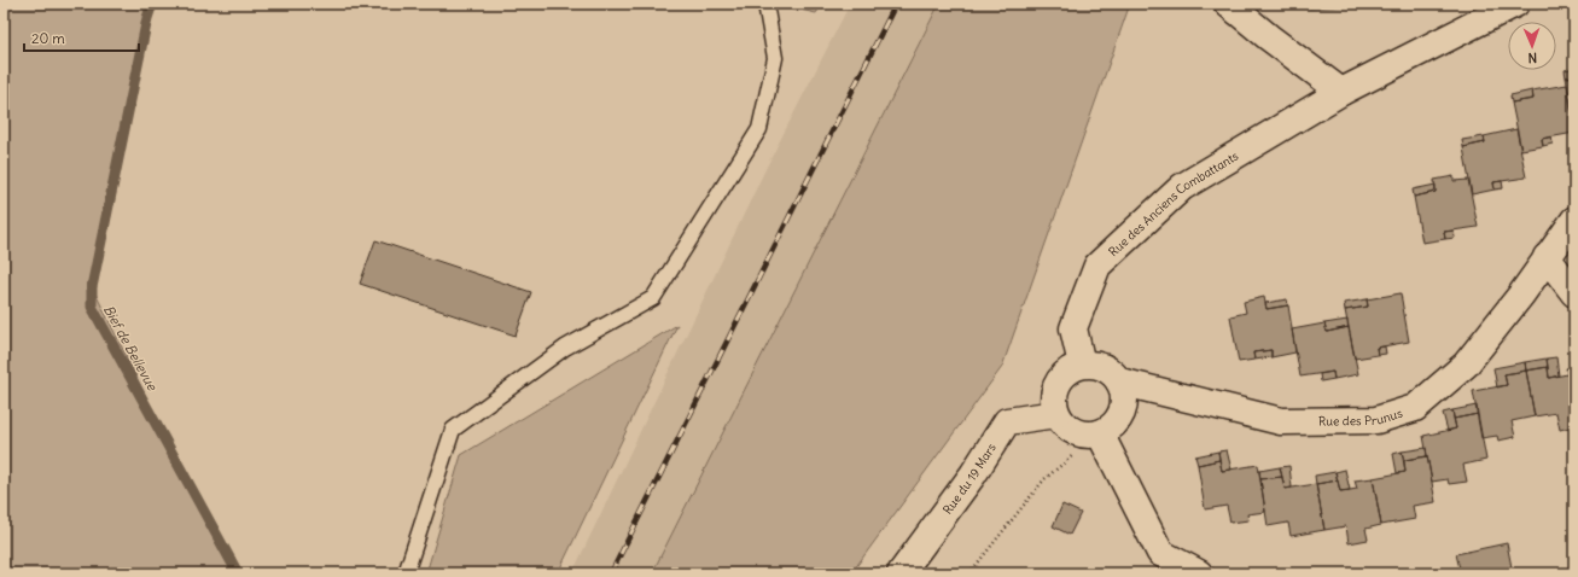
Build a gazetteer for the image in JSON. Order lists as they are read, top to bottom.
{
  "streets": {
    "street": ["Rue des Anciens Combattants", "Rue des Prunus", "Rue du 19 Mars"]
  },
  "crossings": [
    ["Rue des Anciens Combattants", "Rue des Prunus"],
    ["Rue des Anciens Combattants", "Rue du 19 Mars"],
    ["Rue des Prunus", "Rue du 19 Mars"]
  ],
  "water": ["Bief de Bellevue"],
  "scale_bar": "20 m",
  "north": "bottom"
}
